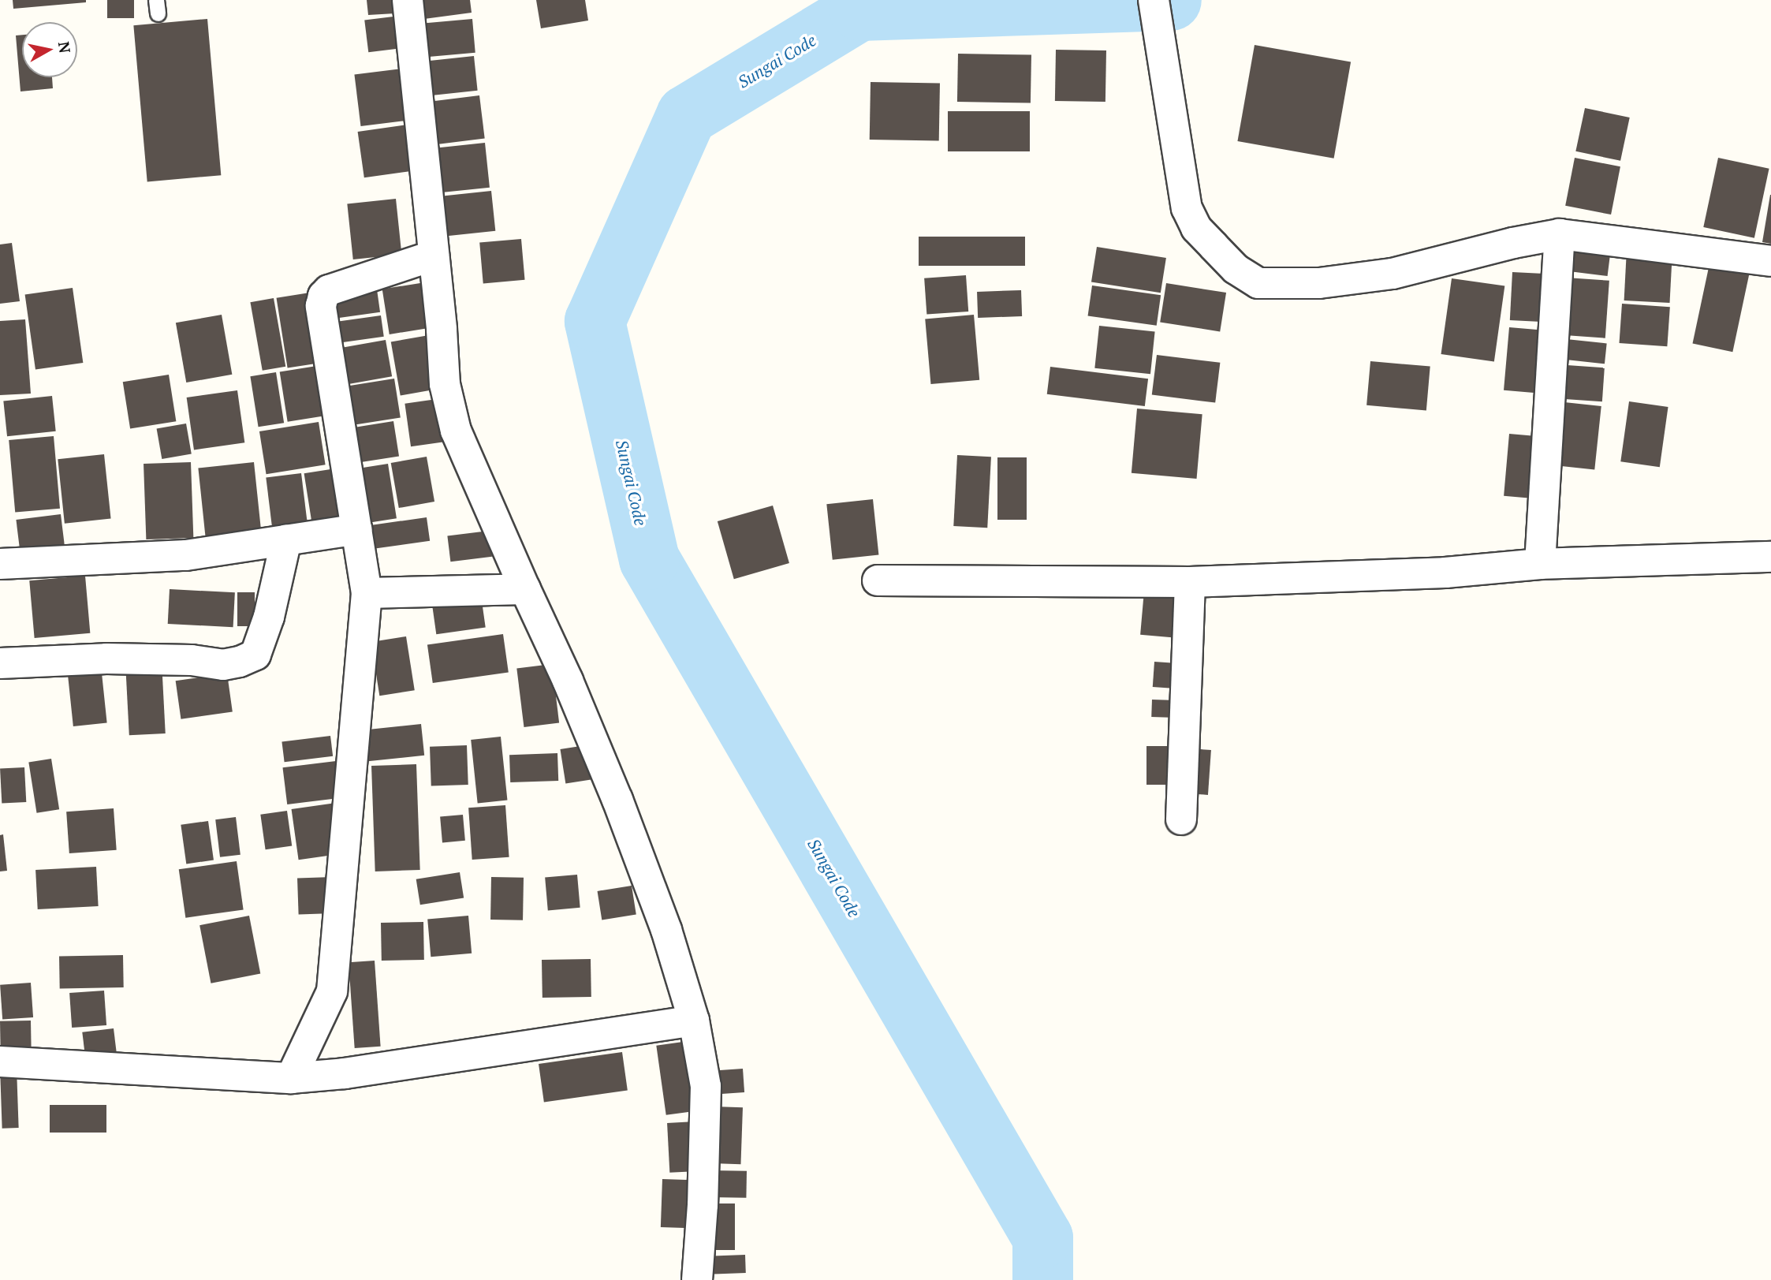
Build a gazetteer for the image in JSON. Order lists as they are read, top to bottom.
{
  "water": ["Sungai Code"],
  "north": "right"
}
